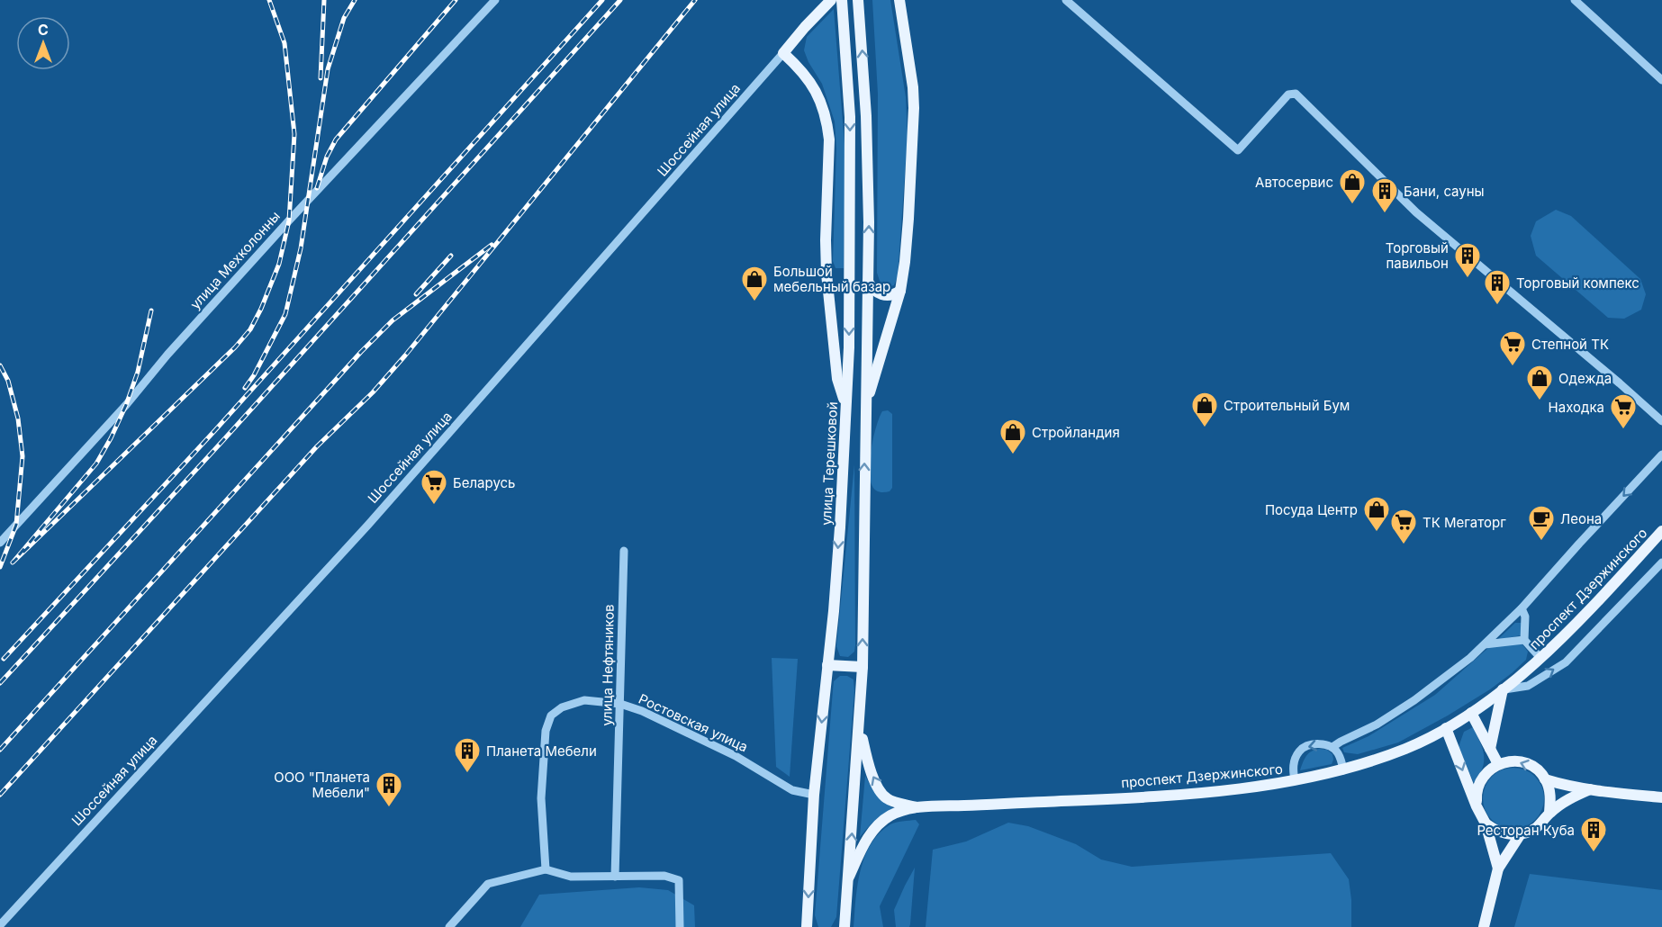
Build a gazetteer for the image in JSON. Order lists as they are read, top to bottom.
{
  "streets": {
    "main road": ["Шоссейная улица", "улица Терешковой", "проспект Дзержинского"],
    "street": ["улица Мехколонны", "улица Нефтяников", "Ростовская улица"]
  },
  "crossings": [
    ["улица Терешковой", "Ростовская улица"],
    ["улица Нефтяников", "Ростовская улица"]
  ],
  "places": {
    "shop": [
      "Автосервис",
      "Большой мебельный базар",
      "Одежда",
      "Строительный Бум",
      "Стройландия",
      "Посуда Центр"
    ],
    "building": [
      "Бани, сауны",
      "Торговый павильон",
      "Торговый компекс",
      "Планета Мебели",
      "ООО \"Планета Мебели\"",
      "Ресторан Куба"
    ],
    "supermarket": [
      "Степной ТК",
      "Находка",
      "Беларусь",
      "ТК Мегаторг"
    ],
    "cafe": ["Леона"]
  },
  "north": "top"
}
